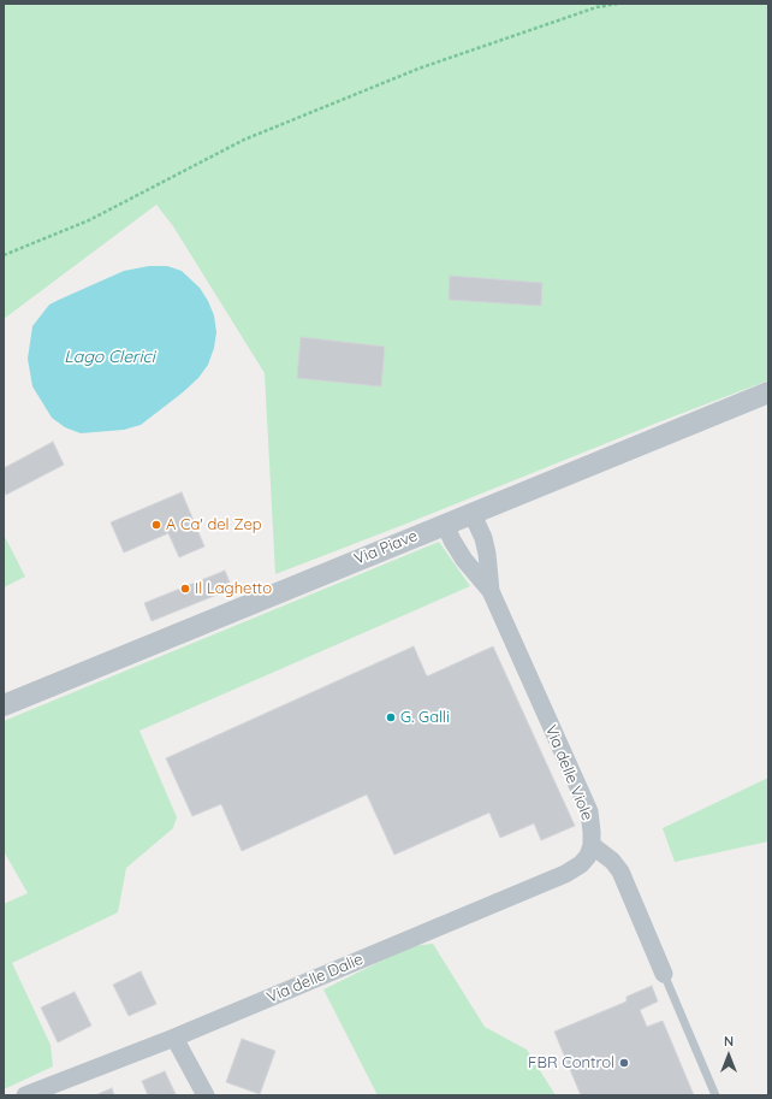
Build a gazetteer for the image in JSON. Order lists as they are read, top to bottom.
{
  "streets": {
    "street": ["Via Piave", "Via delle Viole", "Via delle Dalie"]
  },
  "crossings": [
    ["Via Piave", "Via delle Viole"],
    ["Via delle Viole", "Via delle Dalie"]
  ],
  "water": ["Lago Clerici"],
  "places": [
    "A Ca' del Zep",
    "Il Laghetto",
    "G. Galli",
    "FBR Control"
  ],
  "north": "top"
}
